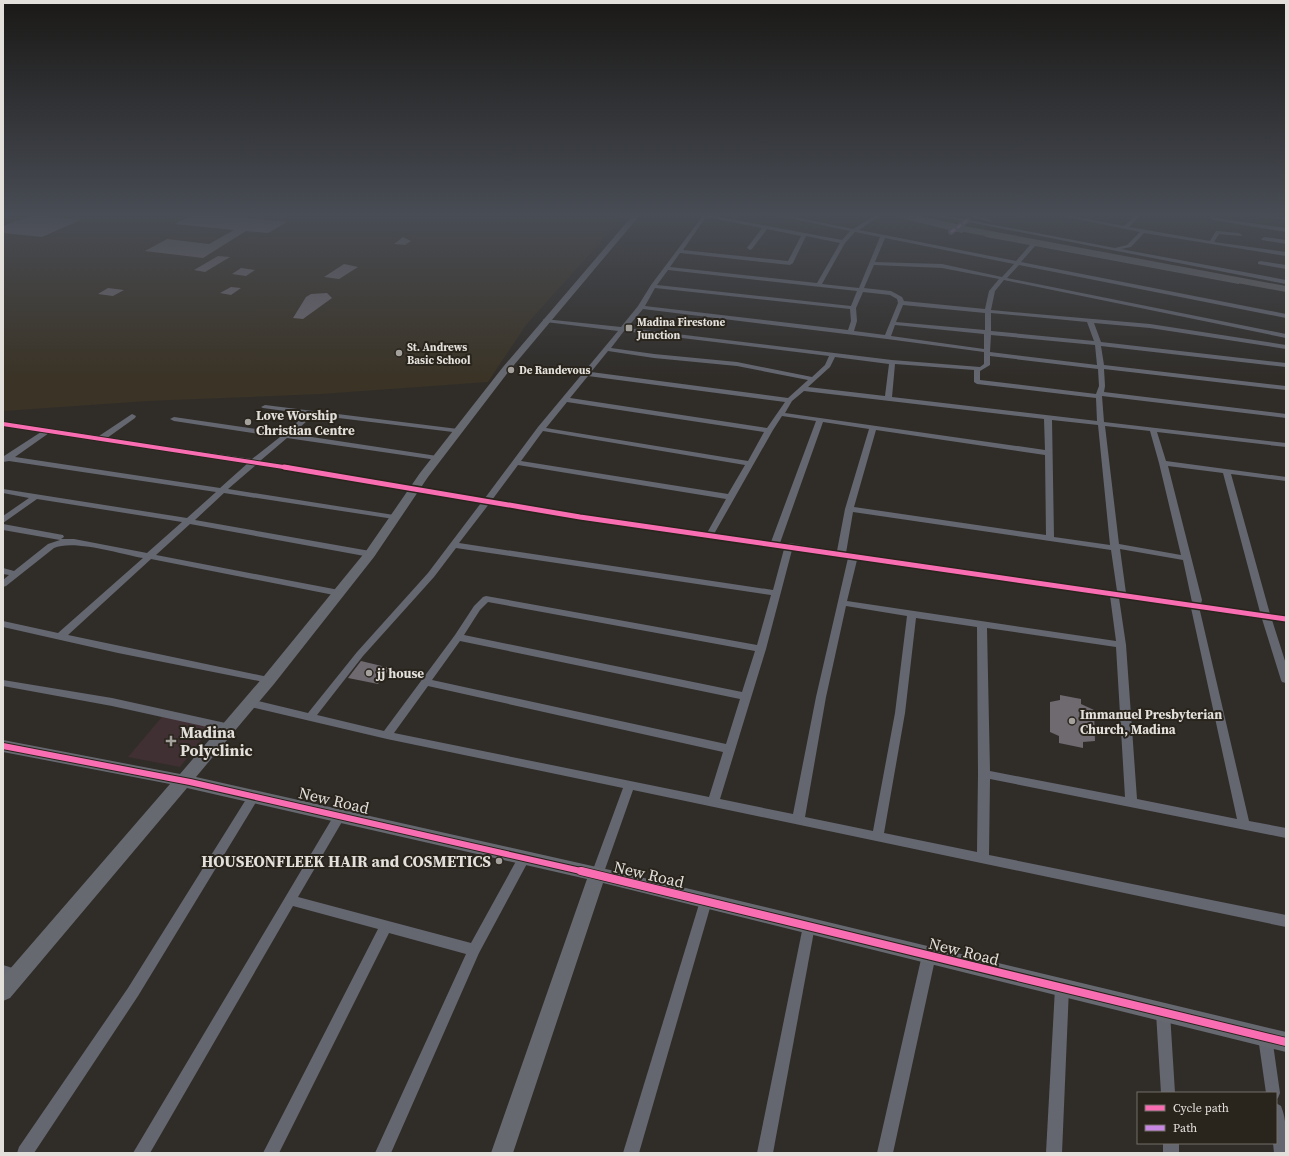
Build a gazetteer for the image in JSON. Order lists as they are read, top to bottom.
{
  "streets": {
    "street": ["New Road"]
  },
  "places": {
    "transit": ["Madina Firestone Junction"],
    "other": [
      "St. Andrews Basic School",
      "De Randevous",
      "Love Worship Christian Centre",
      "jj house",
      "Immanuel Presbyterian Church, Madina",
      "HOUSEONFLEEK HAIR and COSMETICS"
    ],
    "health": ["Madina Polyclinic"]
  },
  "legend": ["Cycle path", "Path"]
}
